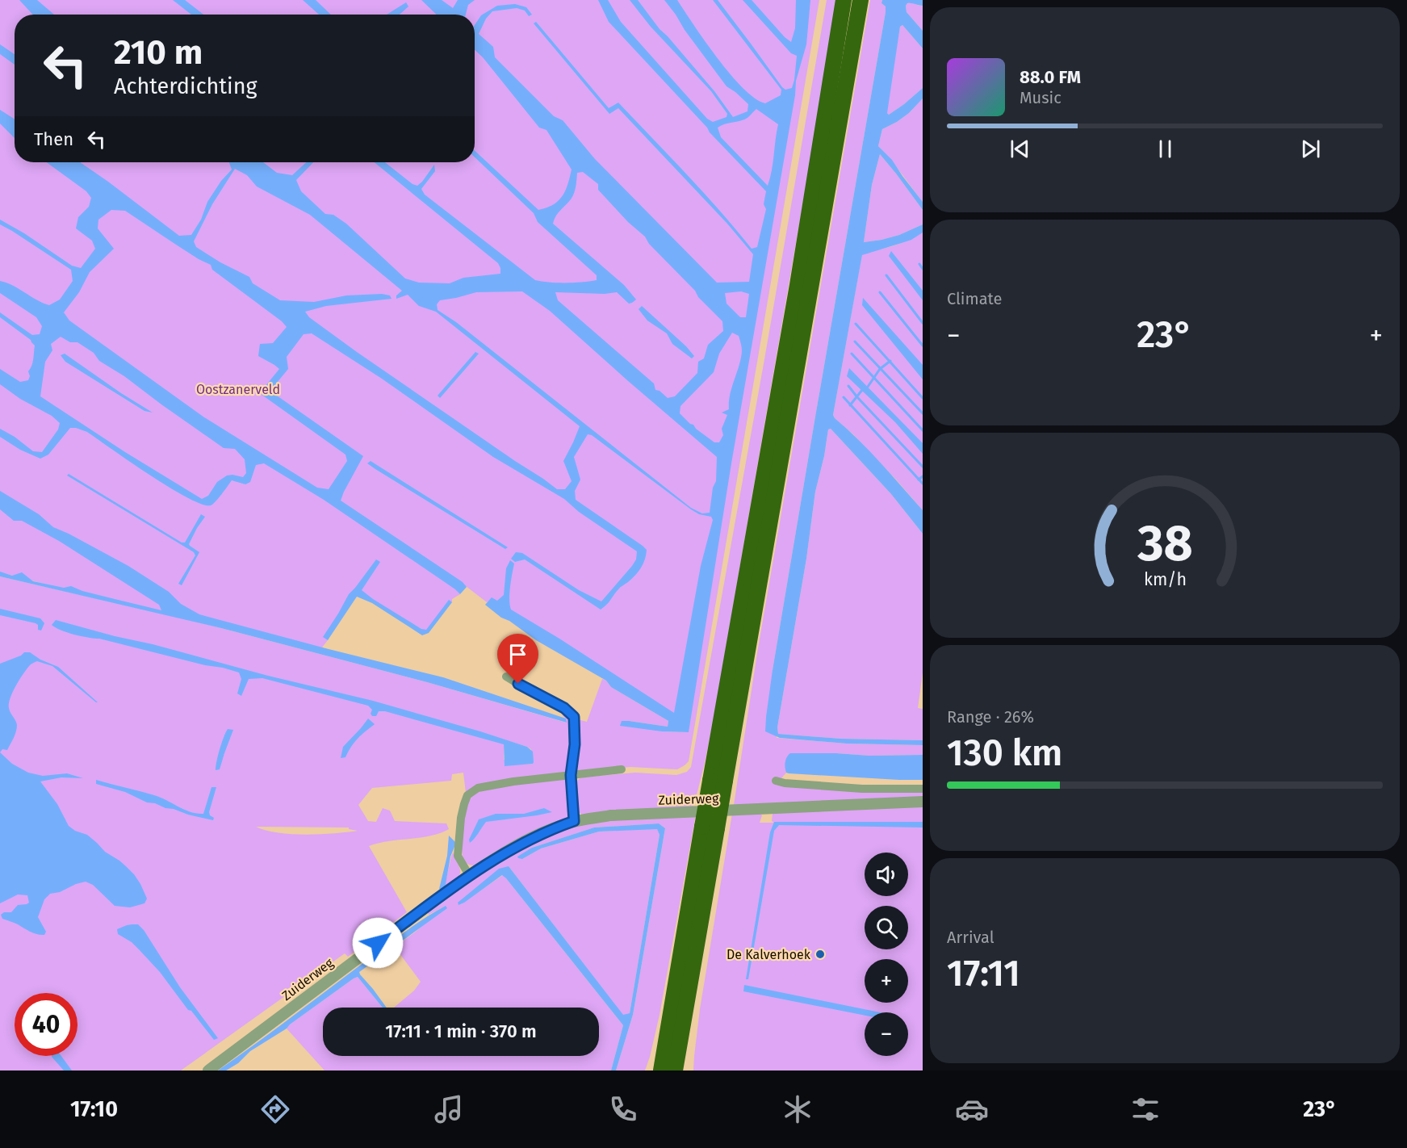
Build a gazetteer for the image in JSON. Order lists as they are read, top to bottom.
{
  "streets": {
    "street": ["Zuiderweg"]
  },
  "parks": ["Oostzanerveld"],
  "places": ["De Kalverhoek"],
  "page": {
    "turn": ["210 m", "Achterdichting"],
    "song": ["88.0 FM", "Music"],
    "then": "Then",
    "tile": [
      "Climate",
      ["Range · 26%", "130 km"],
      ["Arrival", "17:11"]
    ],
    "heat": ["−", "23°", "+"],
    "map_buttons": ["+", "−"],
    "limit": "40",
    "trip": "17:11 · 1 min · 370 m",
    "tabs": ["17:10", "23°"],
    "gauge": ["38", "km/h"]
  }
}
